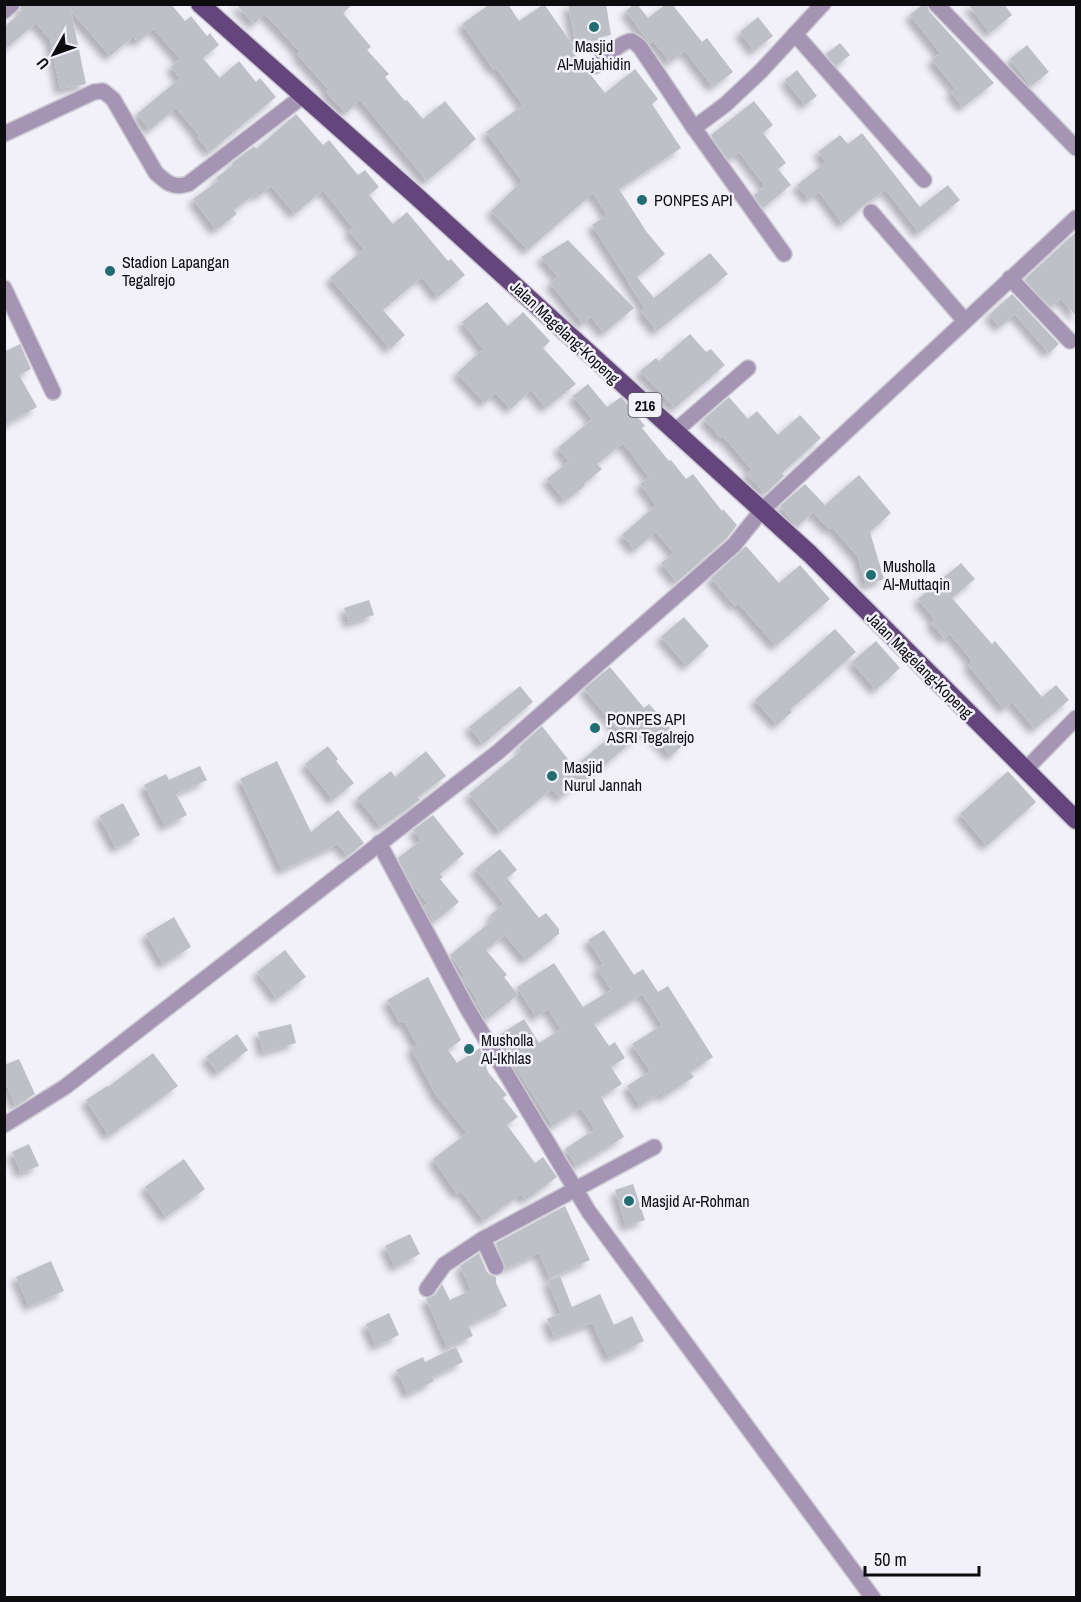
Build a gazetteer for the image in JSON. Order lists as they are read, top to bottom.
{
  "streets": {
    "main road": ["Jalan Magelang-Kopeng", "216"]
  },
  "places": [
    "Masjid Al-Mujahidin",
    "PONPES API",
    "Stadion Lapangan Tegalrejo",
    "Musholla Al-Muttaqin",
    "PONPES API ASRI Tegalrejo",
    "Masjid Nurul Jannah",
    "Musholla Al-Ikhlas",
    "Masjid Ar-Rohman"
  ],
  "scale_bar": "50 m",
  "north": "bottom left"
}
